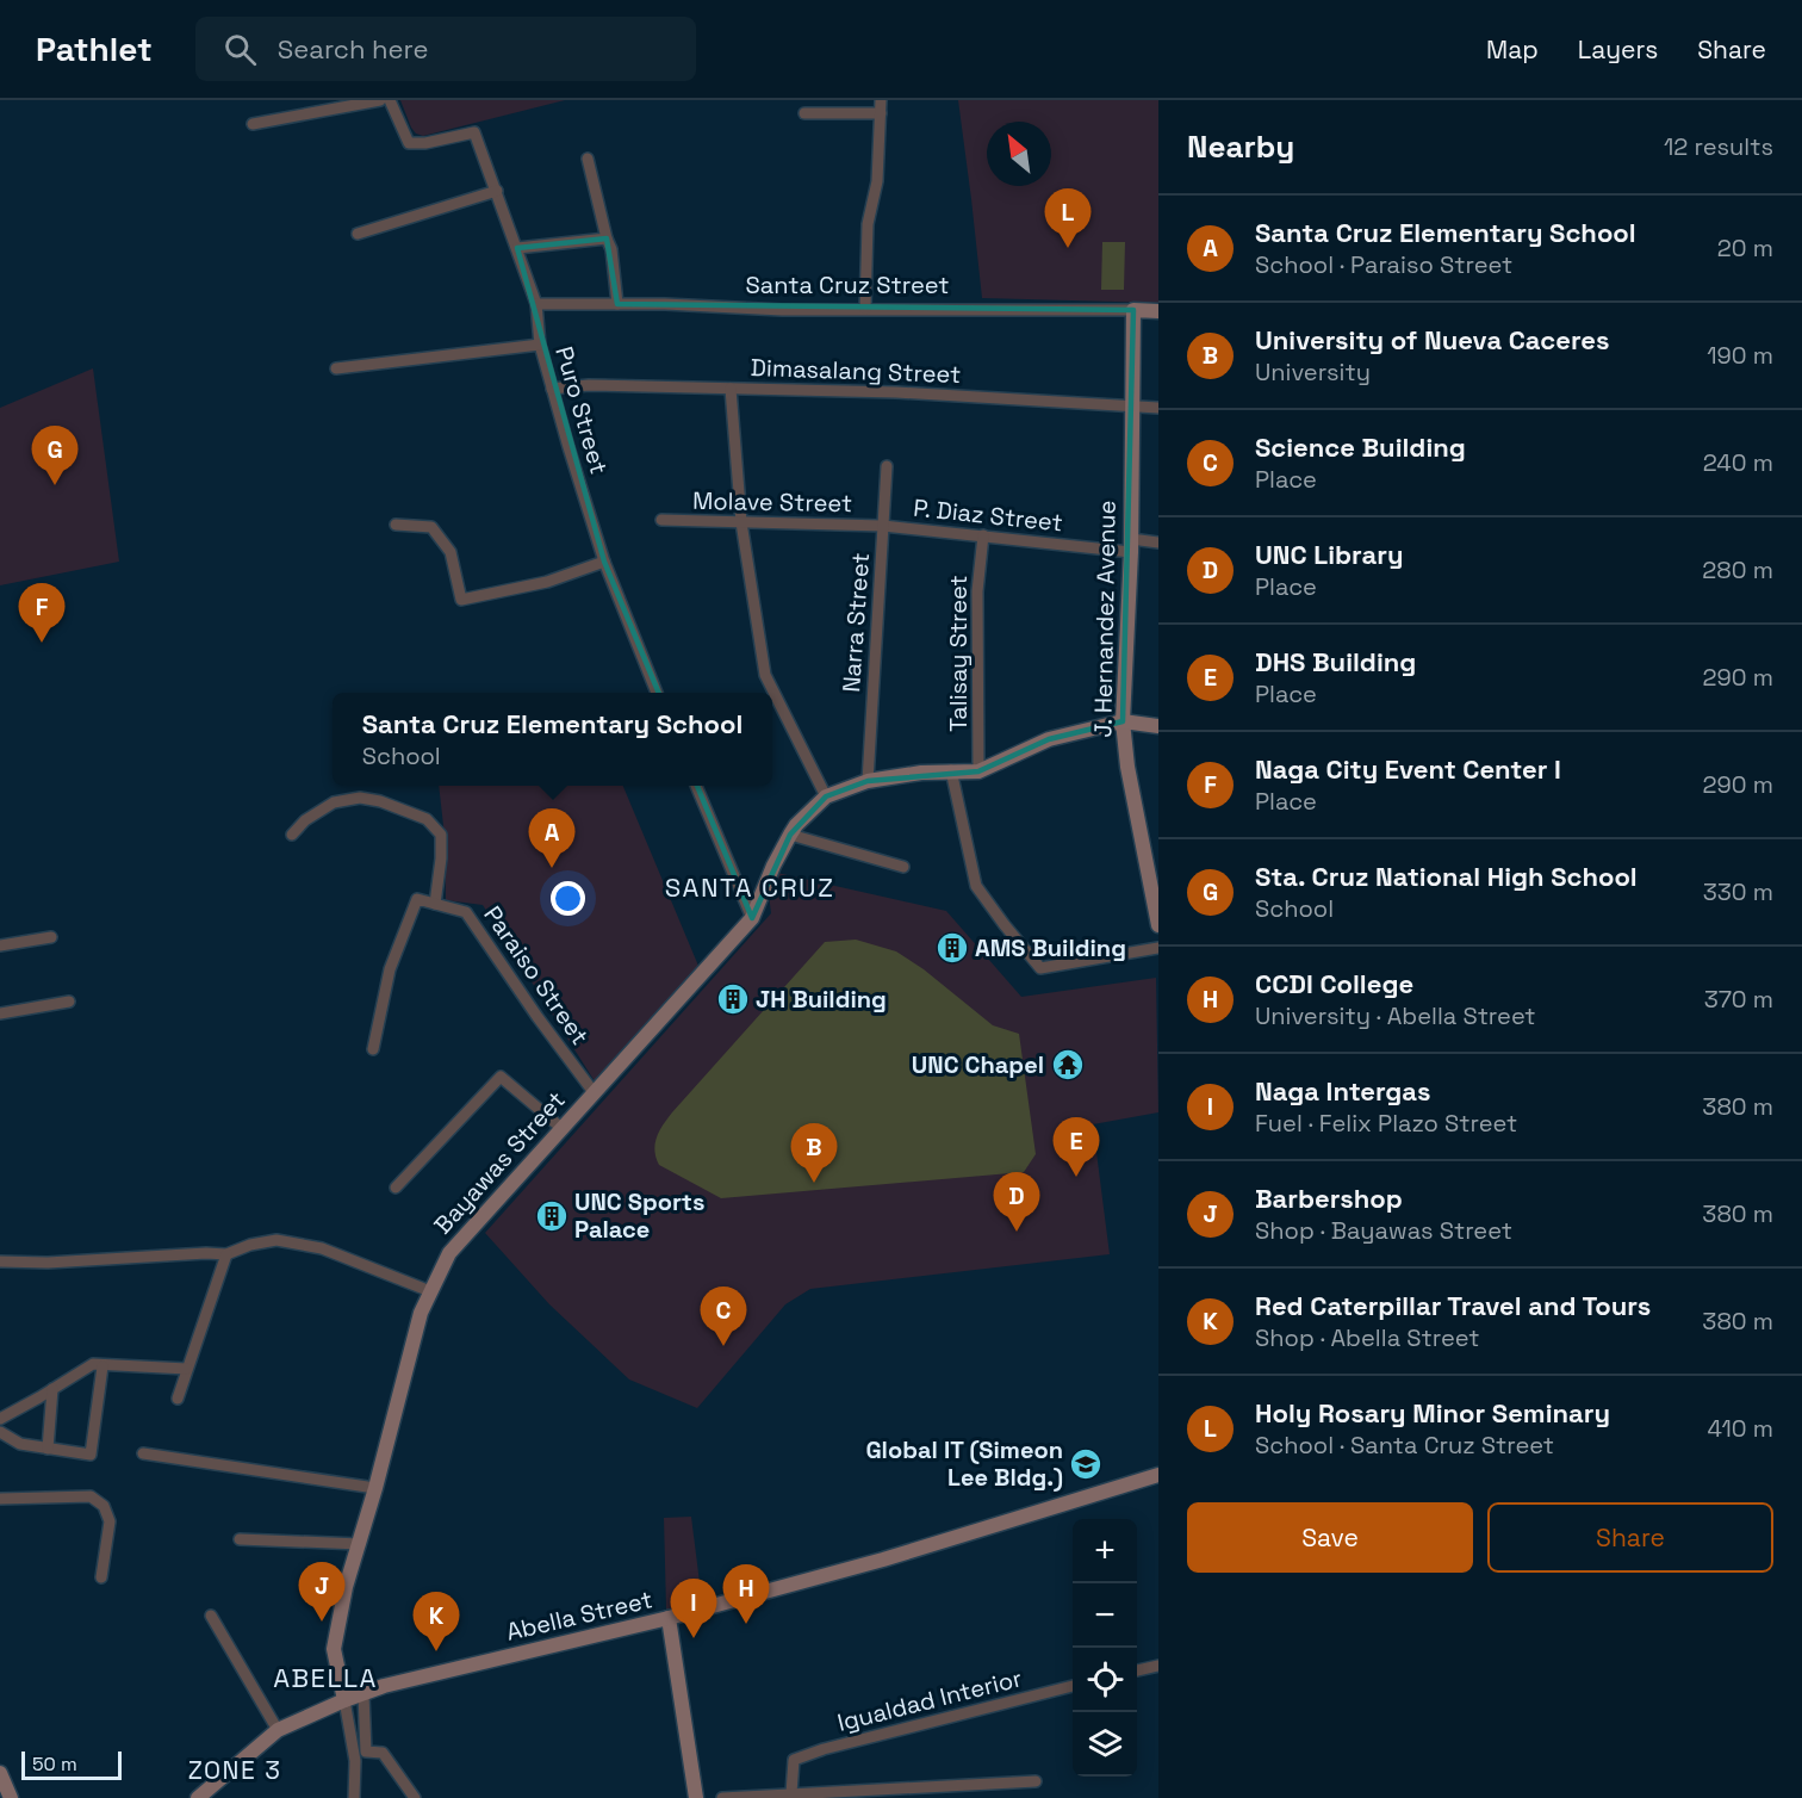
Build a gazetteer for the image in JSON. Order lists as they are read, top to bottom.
{
  "streets": {
    "street": [
      "Santa Cruz Street",
      "Dimasalang Street",
      "Puro Street",
      "Molave Street",
      "P. Diaz Street",
      "J. Hernandez Avenue",
      "Narra Street",
      "Talisay Street",
      "Paraiso Street",
      "Bayawas Street",
      "Abella Street",
      "Igualdad Interior"
    ]
  },
  "crossings": [
    ["Santa Cruz Street", "Puro Street"],
    ["Santa Cruz Street", "J. Hernandez Avenue"],
    ["Dimasalang Street", "Puro Street"],
    ["Dimasalang Street", "J. Hernandez Avenue"],
    ["Molave Street", "P. Diaz Street"],
    ["Molave Street", "Narra Street"],
    ["P. Diaz Street", "J. Hernandez Avenue"],
    ["P. Diaz Street", "Narra Street"],
    ["P. Diaz Street", "Talisay Street"],
    ["Paraiso Street", "Bayawas Street"],
    ["Bayawas Street", "Abella Street"]
  ],
  "districts": ["SANTA CRUZ", "ABELLA", "ZONE 3"],
  "places": {
    "building": ["AMS Building", "JH Building", "UNC Sports Palace"],
    "temple": ["UNC Chapel"],
    "school or university": ["Global IT (Simeon Lee Bldg.)"]
  },
  "scale_bar": "50 m",
  "north": "top left",
  "page": {
    "header": "Pathlet",
    "search": "Search here",
    "nav": ["Map", "Layers", "Share"],
    "heading": ["Nearby", "12 results"],
    "pins": [
      "L",
      "G",
      "F",
      "A",
      "E",
      "B",
      "D",
      "C",
      "J",
      "H",
      "I",
      "K"
    ],
    "list": [
      {
        "mark": "A",
        "name": "Santa Cruz Elementary School",
        "note": "School · Paraiso Street",
        "value": "20 m"
      },
      {
        "mark": "B",
        "name": "University of Nueva Caceres",
        "note": "University",
        "value": "190 m"
      },
      {
        "mark": "C",
        "name": "Science Building",
        "note": "Place",
        "value": "240 m"
      },
      {
        "mark": "D",
        "name": "UNC Library",
        "note": "Place",
        "value": "280 m"
      },
      {
        "mark": "E",
        "name": "DHS Building",
        "note": "Place",
        "value": "290 m"
      },
      {
        "mark": "F",
        "name": "Naga City Event Center I",
        "note": "Place",
        "value": "290 m"
      },
      {
        "mark": "G",
        "name": "Sta. Cruz National High School",
        "note": "School",
        "value": "330 m"
      },
      {
        "mark": "H",
        "name": "CCDI College",
        "note": "University · Abella Street",
        "value": "370 m"
      },
      {
        "mark": "I",
        "name": "Naga Intergas",
        "note": "Fuel · Felix Plazo Street",
        "value": "380 m"
      },
      {
        "mark": "J",
        "name": "Barbershop",
        "note": "Shop · Bayawas Street",
        "value": "380 m"
      },
      {
        "mark": "K",
        "name": "Red Caterpillar Travel and Tours",
        "note": "Shop · Abella Street",
        "value": "380 m"
      },
      {
        "mark": "L",
        "name": "Holy Rosary Minor Seminary",
        "note": "School · Santa Cruz Street",
        "value": "410 m"
      }
    ],
    "popup": ["Santa Cruz Elementary School", "School"],
    "buttons": ["Save", "Share"],
    "map_buttons": ["+", "−"],
    "scale": "50 m"
  }
}
